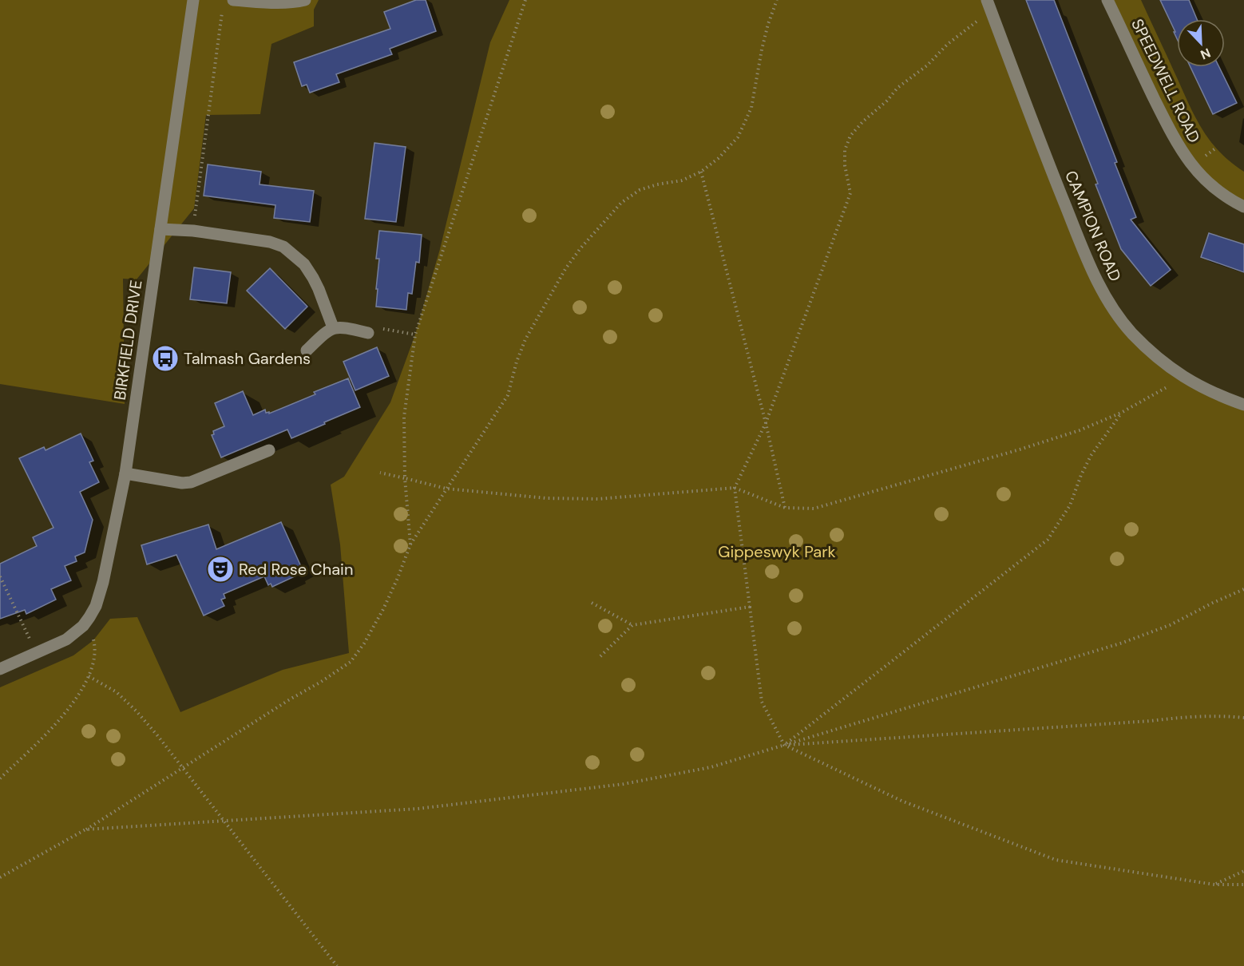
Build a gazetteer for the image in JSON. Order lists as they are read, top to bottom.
{
  "streets": {
    "street": ["SPEEDWELL ROAD", "CAMPION ROAD", "BIRKFIELD DRIVE"]
  },
  "parks": ["Gippeswyk Park"],
  "places": {
    "bus stop": ["Talmash Gardens"],
    "theatre": ["Red Rose Chain"]
  },
  "north": "bottom right"
}
